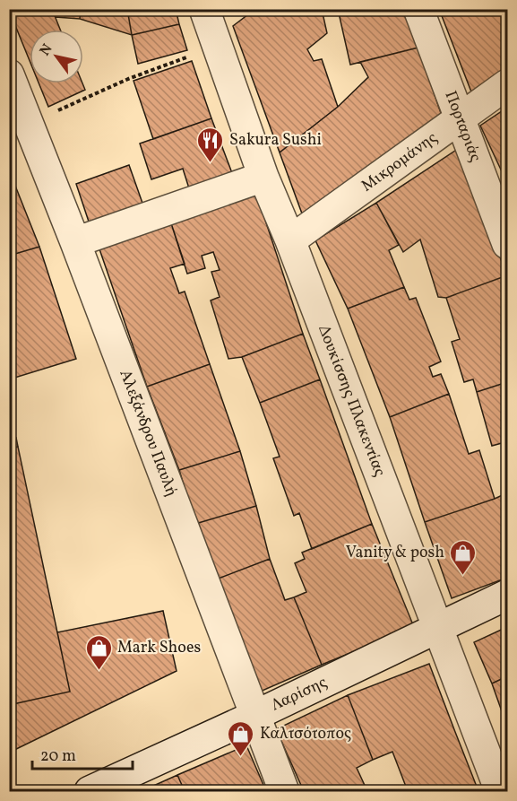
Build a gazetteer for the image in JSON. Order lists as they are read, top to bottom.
{
  "streets": {
    "street": [
      "Πορταριάς",
      "Μικρομάνης",
      "Δουκίσσης Πλακεντίας",
      "Αλεξάνδρου Παυλή",
      "Λαρίσης"
    ]
  },
  "crossings": [
    ["Πορταριάς", "Μικρομάνης"],
    ["Μικρομάνης", "Δουκίσσης Πλακεντίας"],
    ["Δουκίσσης Πλακεντίας", "Λαρίσης"],
    ["Αλεξάνδρου Παυλή", "Λαρίσης"]
  ],
  "places": {
    "restaurant": ["Sakura Sushi"],
    "shop": ["Vanity & posh", "Mark Shoes", "Καλτσότοπος"]
  },
  "scale_bar": "20 m",
  "north": "top left"
}
